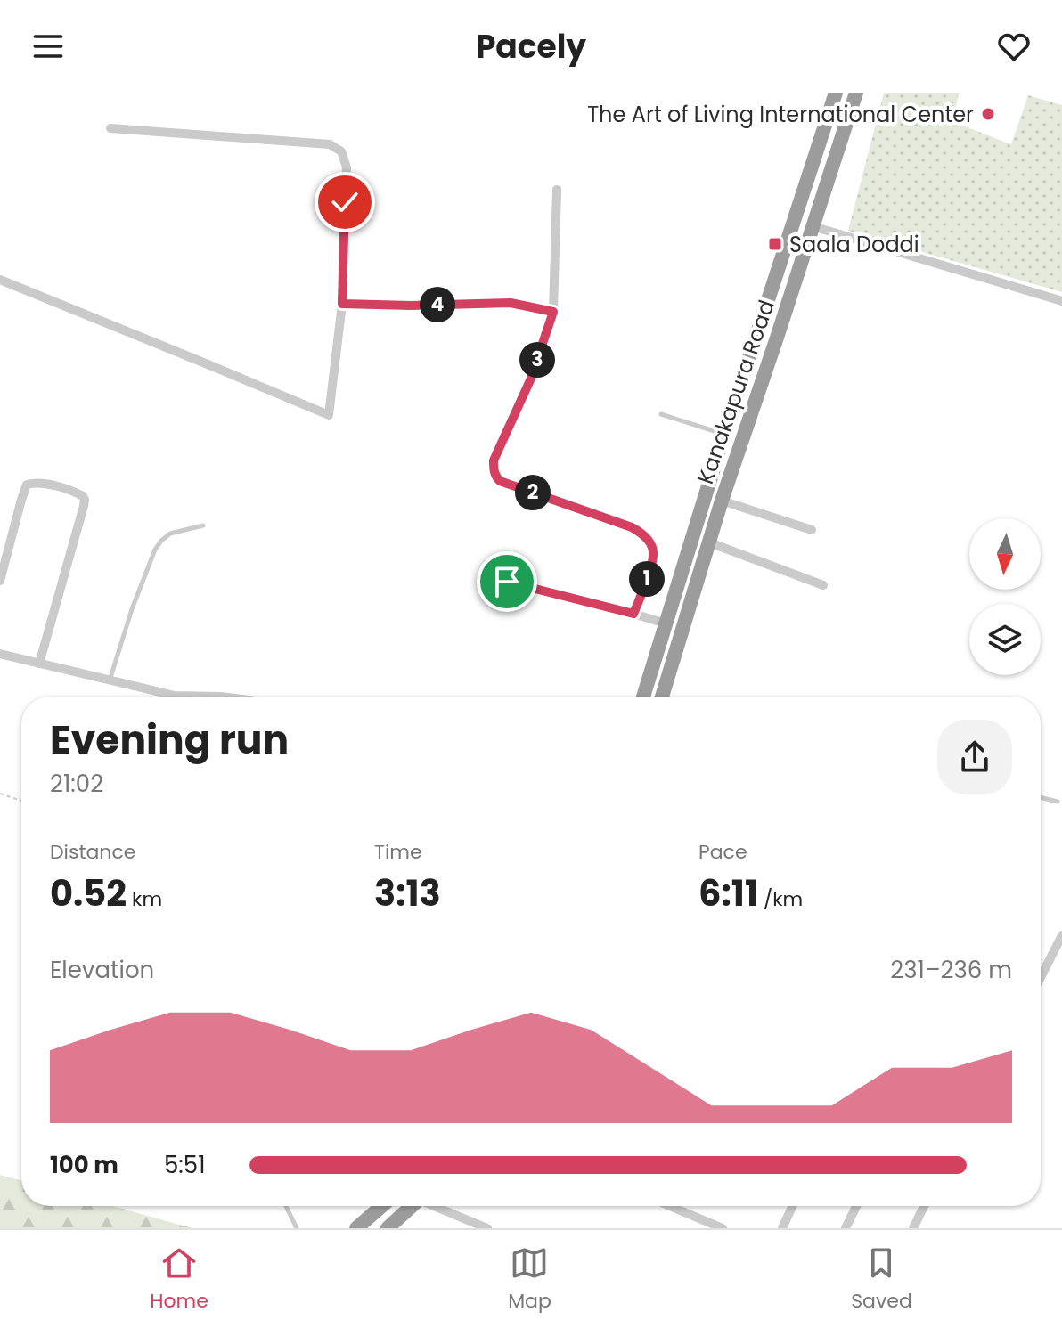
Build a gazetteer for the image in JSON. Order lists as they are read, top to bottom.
{
  "streets": {
    "highway": ["Kanakapura Road"]
  },
  "places": {
    "other": ["The Art of Living International Center"],
    "transit": ["Saala Doddi"]
  },
  "north": "bottom",
  "page": {
    "header": "Pacely",
    "pins": [
      "4",
      "3",
      "2",
      "1"
    ],
    "heading": ["Evening run", "21:02"],
    "stats": [
      ["Distance", "0.52 km"],
      ["Time", "3:13"],
      ["Pace", "6:11 /km"]
    ],
    "chart": ["Elevation", "231–236 m"],
    "list": [
      {
        "name": "100 m",
        "note": "5:51"
      }
    ],
    "tabs": ["Home", "Map", "Saved"]
  }
}
